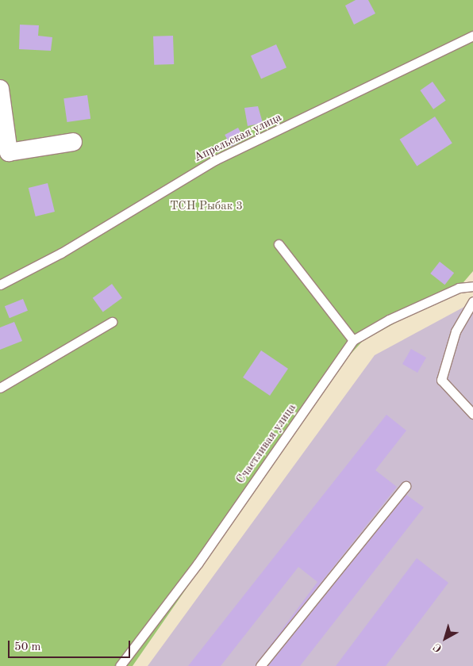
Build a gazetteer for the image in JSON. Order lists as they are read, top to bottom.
{
  "streets": {
    "lane": ["Апрельская улица", "Счастливая улица"]
  },
  "parks": ["ТСН Рыбак 3"],
  "scale_bar": "50 m",
  "north": "bottom left"
}
